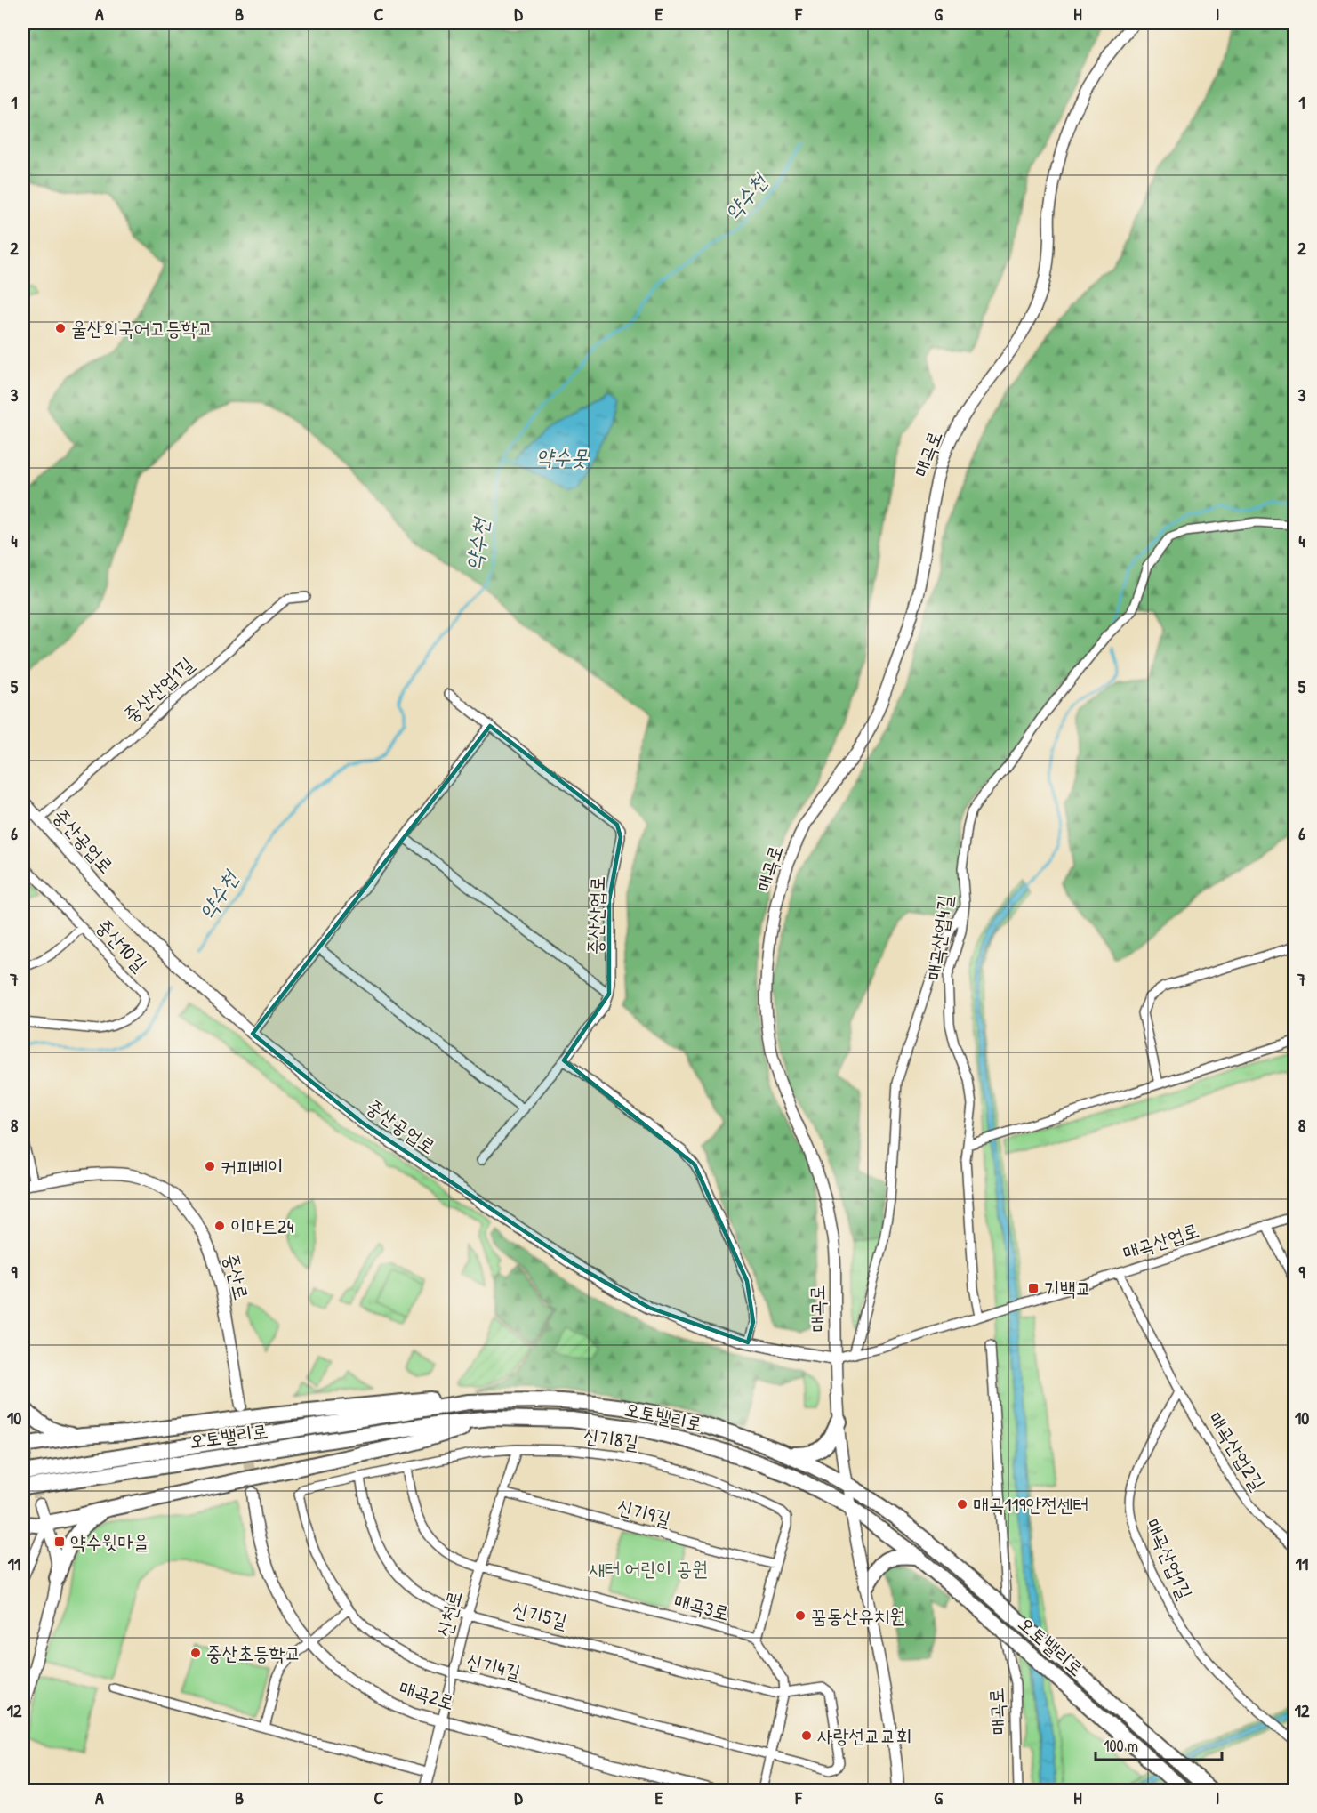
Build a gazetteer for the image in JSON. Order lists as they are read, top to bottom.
{
  "streets": {
    "highway": ["오토밸리로"],
    "street": [
      "매곡로",
      "중산산업1길",
      "중산공업로",
      "중산산업로",
      "매곡산업4길",
      "중산10길",
      "매곡산업로",
      "중산로",
      "신기8길",
      "매곡산업2길",
      "신기9길",
      "매곡산업1길",
      "매곡3로",
      "신천로",
      "신기5길",
      "신기4길",
      "매곡2로"
    ]
  },
  "crossings": [
    ["매곡로", "중산공업로"],
    ["매곡로", "오토밸리로"],
    ["중산산업1길", "중산공업로"],
    ["매곡산업4길", "매곡산업로"],
    ["신기8길", "신기9길"],
    ["신기8길", "매곡3로"],
    ["신기8길", "신천로"],
    ["신기8길", "신기5길"],
    ["신기8길", "신기4길"],
    ["매곡산업2길", "매곡산업1길"],
    ["신기9길", "신천로"],
    ["매곡3로", "신천로"],
    ["신천로", "신기5길"],
    ["신천로", "신기4길"],
    ["신천로", "매곡2로"],
    ["신기5길", "신기4길"]
  ],
  "water": ["약수천", "약수못"],
  "parks": ["새터 어린이 공원"],
  "places": {
    "other": [
      "울산외국어고등학교",
      "커피베이",
      "이마트24",
      "매곡119안전센터",
      "꿈동산유치원",
      "중산초등학교",
      "사랑선교교회"
    ],
    "transit": ["기백교", "약수윗마을"]
  },
  "scale_bar": "100 m",
  "grid": {
    "columns": [
      "A",
      "B",
      "C",
      "D",
      "E",
      "F",
      "G",
      "H",
      "I"
    ],
    "rows": [
      "1",
      "2",
      "3",
      "4",
      "5",
      "6",
      "7",
      "8",
      "9",
      "10",
      "11",
      "12"
    ]
  }
}
